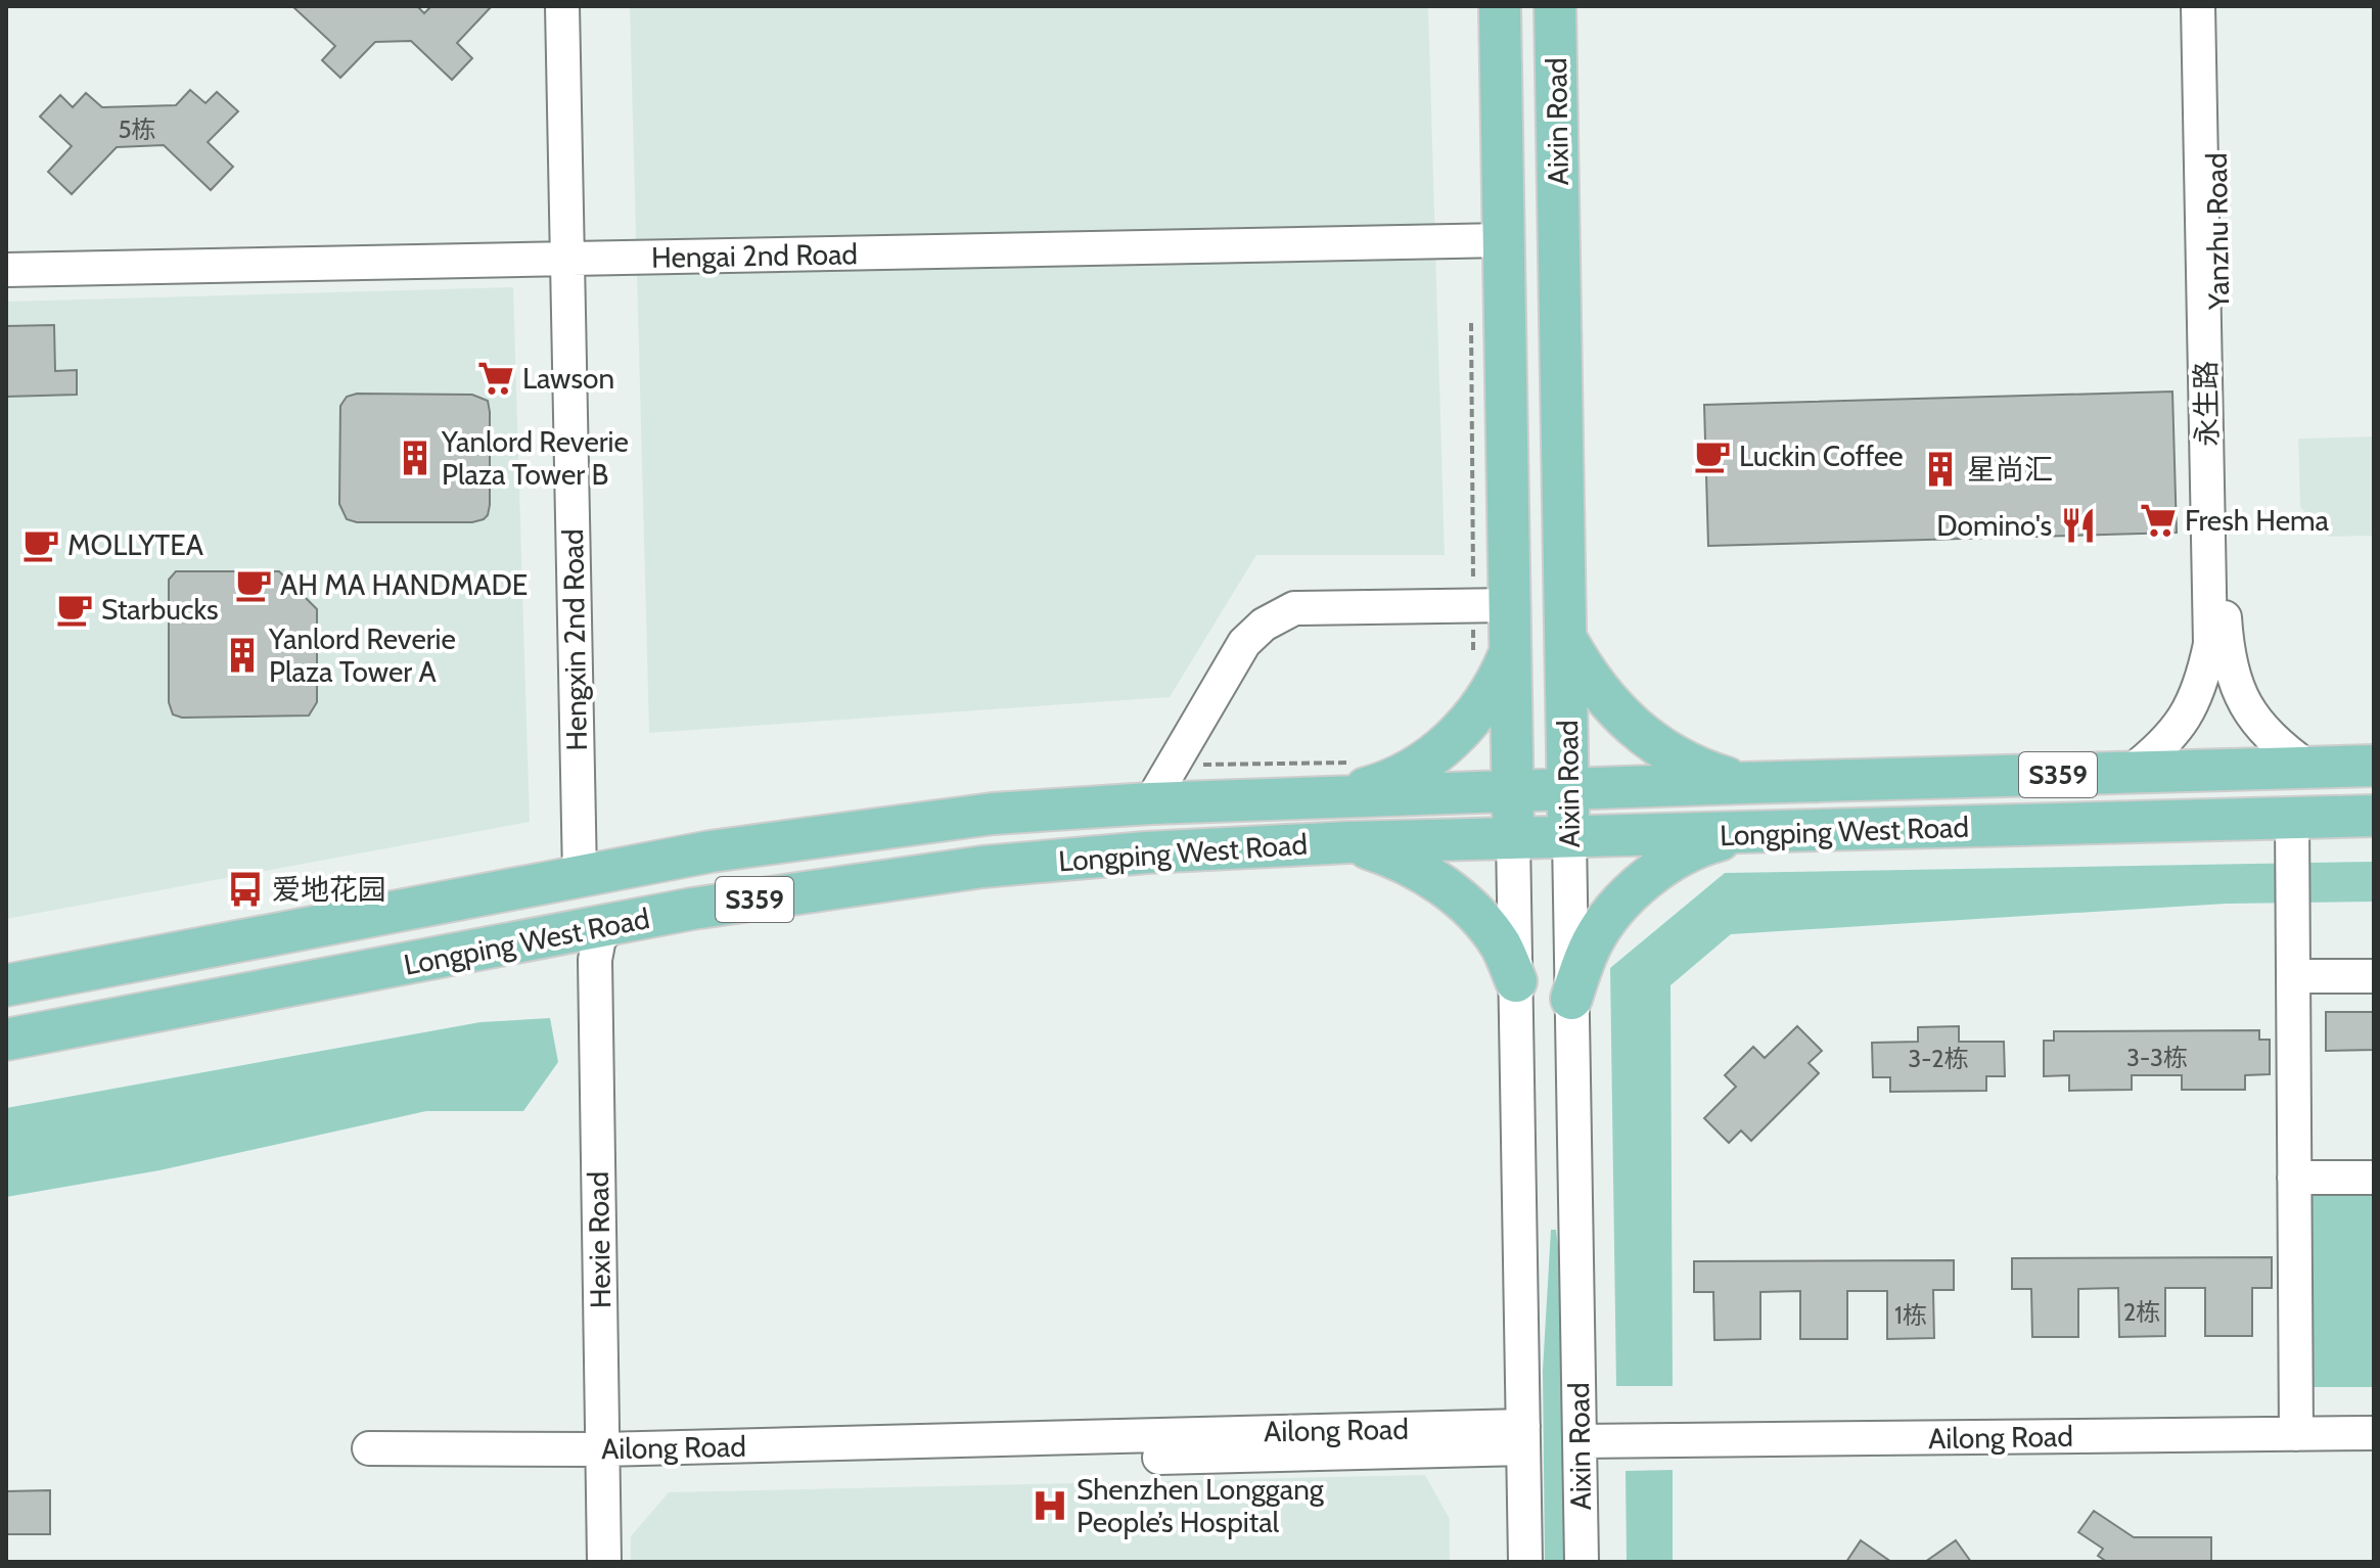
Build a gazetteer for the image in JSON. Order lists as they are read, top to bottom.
{
  "streets": {
    "main road": ["Aixin Road", "S359", "Longping West Road"],
    "street": [
      "Yanzhu Road",
      "Hengai 2nd Road",
      "永生路",
      "Hengxin 2nd Road",
      "Hexie Road",
      "Ailong Road"
    ]
  },
  "crossings": [
    ["Aixin Road", "Hengai 2nd Road"],
    ["Aixin Road", "Longping West Road"],
    ["Aixin Road", "Ailong Road"],
    ["Yanzhu Road", "Longping West Road"],
    ["Hengai 2nd Road", "Hengxin 2nd Road"],
    ["永生路", "Longping West Road"],
    ["Hengxin 2nd Road", "Longping West Road"],
    ["Longping West Road", "Hexie Road"],
    ["Hexie Road", "Ailong Road"]
  ],
  "places": {
    "supermarket": ["Lawson", "Fresh Hema"],
    "cafe": [
      "Luckin Coffee",
      "MOLLYTEA",
      "AH MA HANDMADE",
      "Starbucks"
    ],
    "building": ["Yanlord Reverie Plaza Tower B", "星尚汇", "Yanlord Reverie Plaza Tower A"],
    "restaurant": ["Domino's"],
    "bus stop": ["爱地花园"],
    "hospital": ["Shenzhen Longgang People’s Hospital"]
  },
  "house_numbers": [
    "5栋",
    "3-3栋",
    "3-2栋",
    "2栋",
    "1栋"
  ]
}
